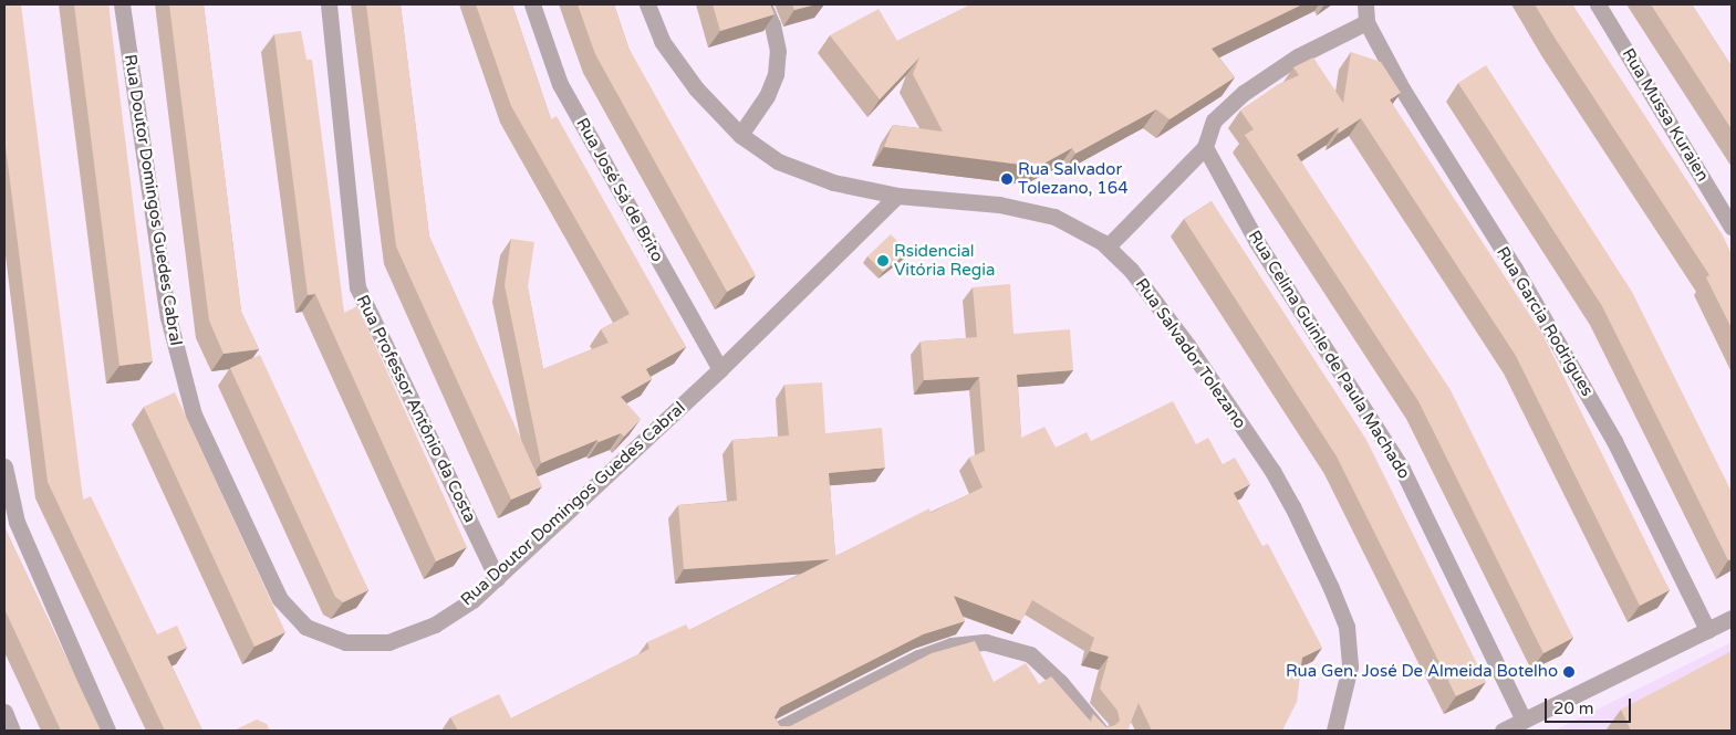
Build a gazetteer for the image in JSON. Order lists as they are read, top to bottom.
{
  "streets": {
    "street": [
      "Rua Mussa Kuraien",
      "Rua José Sá de Brito",
      "Rua Doutor Domingos Guedes Cabral",
      "Rua Garcia Rodrigues",
      "Rua Salvador Tolezano",
      "Rua Celina Guinle de Paula Machado",
      "Rua Professor Antônio da Costa"
    ]
  },
  "crossings": [
    ["Rua José Sá de Brito", "Rua Doutor Domingos Guedes Cabral"],
    ["Rua Doutor Domingos Guedes Cabral", "Rua Salvador Tolezano"],
    ["Rua Doutor Domingos Guedes Cabral", "Rua Professor Antônio da Costa"]
  ],
  "places": ["Rua Salvador Tolezano, 164", "Rsidencial Vitória Regia", "Rua Gen. José De Almeida Botelho"],
  "scale_bar": "20 m"
}
